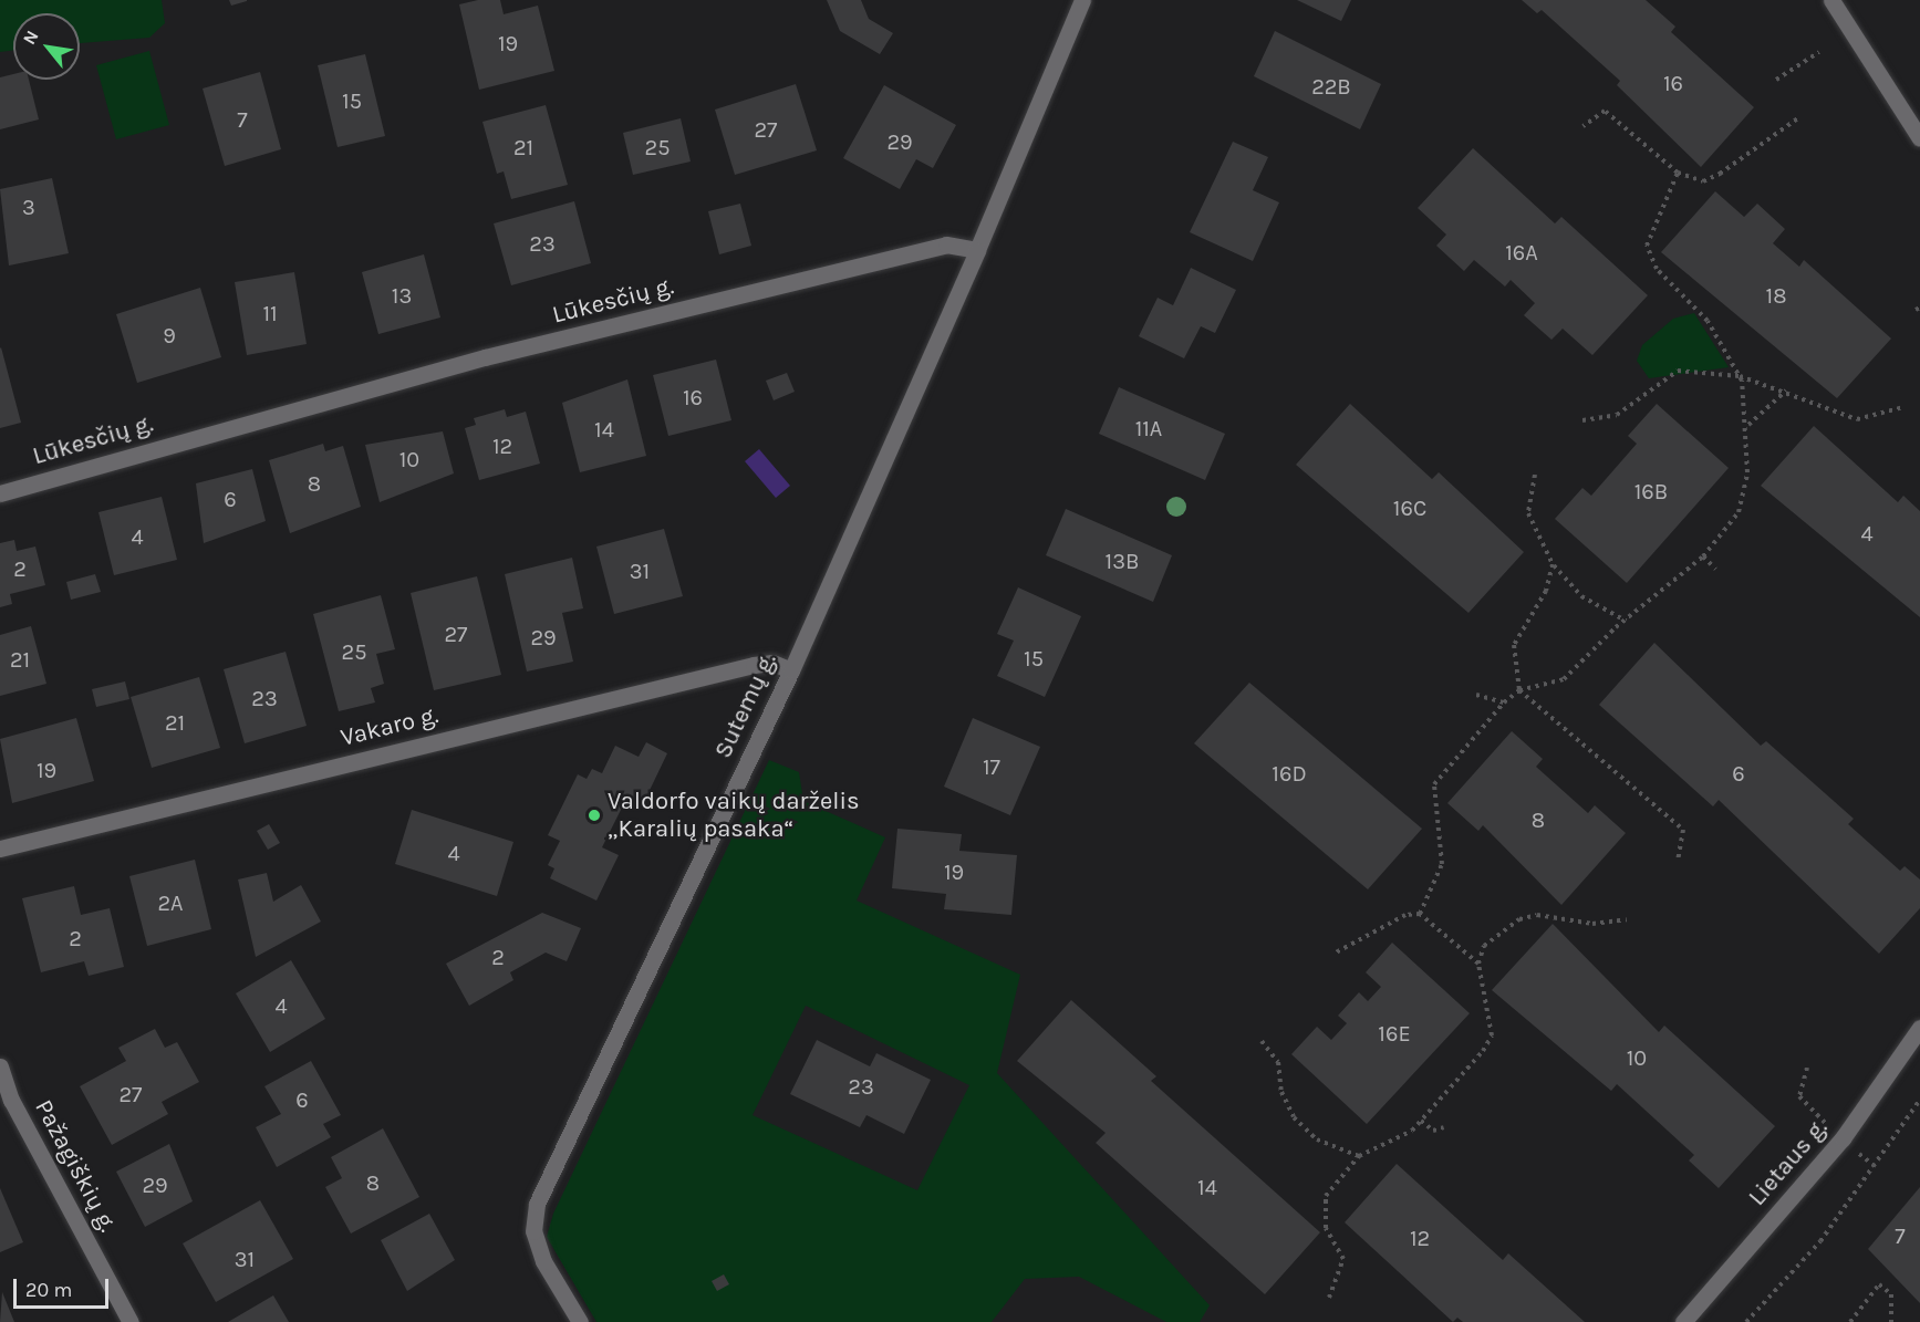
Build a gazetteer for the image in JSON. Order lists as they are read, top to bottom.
{
  "streets": {
    "street": [
      "Lūkesčių g.",
      "Sutemų g.",
      "Vakaro g.",
      "Lietaus g.",
      "Pažagiškių g."
    ]
  },
  "crossings": [
    ["Lūkesčių g.", "Sutemų g."],
    ["Sutemų g.", "Vakaro g."]
  ],
  "places": ["Valdorfo vaikų darželis „Karalių pasaka“"],
  "house_numbers": [
    "19",
    "16",
    "22B",
    "15",
    "7",
    "27",
    "29",
    "21",
    "25",
    "3",
    "23",
    "16A",
    "13",
    "18",
    "11",
    "9",
    "16",
    "11A",
    "14",
    "12",
    "10",
    "8",
    "16B",
    "6",
    "16C",
    "4",
    "4",
    "13B",
    "2",
    "31",
    "27",
    "29",
    "25",
    "15",
    "21",
    "23",
    "21",
    "17",
    "19",
    "16D",
    "6",
    "8",
    "4",
    "19",
    "2A",
    "2",
    "2",
    "4",
    "16E",
    "10",
    "23",
    "27",
    "6",
    "8",
    "29",
    "14",
    "7",
    "12",
    "31"
  ],
  "scale_bar": "20 m",
  "north": "top left"
}
